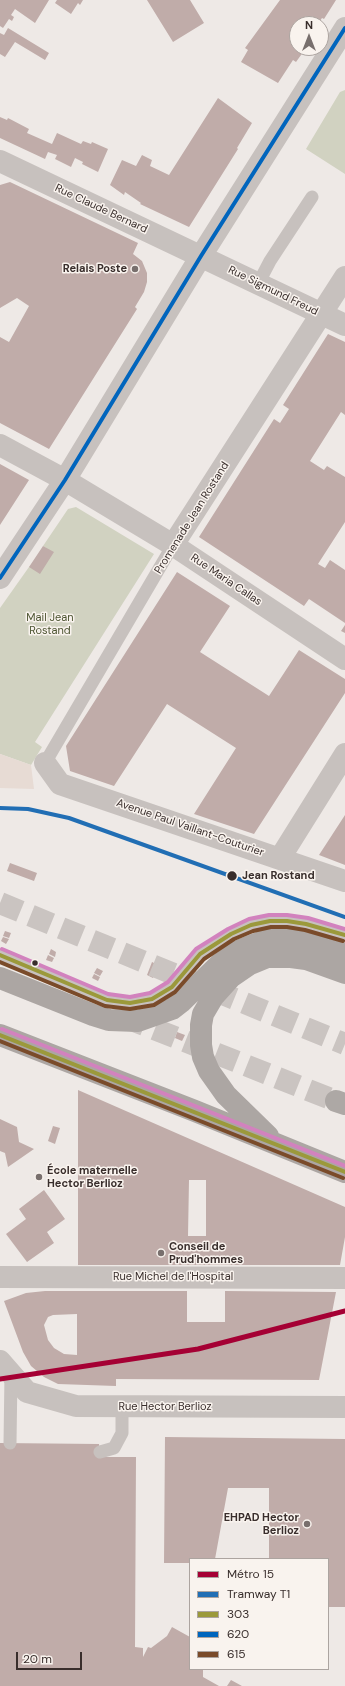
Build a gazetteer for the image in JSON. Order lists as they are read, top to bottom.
{
  "streets": {
    "street": [
      "Rue Claude Bernard",
      "Rue Sigmund Freud",
      "Promenade Jean Rostand",
      "Rue Maria Callas",
      "Avenue Paul Vaillant-Couturier",
      "Rue Michel de l'Hospital",
      "Rue Hector Berlioz"
    ]
  },
  "crossings": [
    ["Rue Claude Bernard", "Rue Sigmund Freud"],
    ["Rue Sigmund Freud", "Promenade Jean Rostand"],
    ["Promenade Jean Rostand", "Rue Maria Callas"],
    ["Promenade Jean Rostand", "Avenue Paul Vaillant-Couturier"]
  ],
  "parks": ["Mail Jean Rostand"],
  "places": [
    "Relais Poste",
    "Jean Rostand",
    "École maternelle Hector Berlioz",
    "Conseil de Prud'hommes",
    "EHPAD Hector Berlioz"
  ],
  "lines": [
    "transit line 620",
    "tram line T1",
    "transit line 303",
    "transit line 615",
    "metro line 15"
  ],
  "legend": [
    "Métro 15",
    "Tramway T1",
    "303",
    "620",
    "615"
  ],
  "scale_bar": "20 m",
  "north": "top"
}
